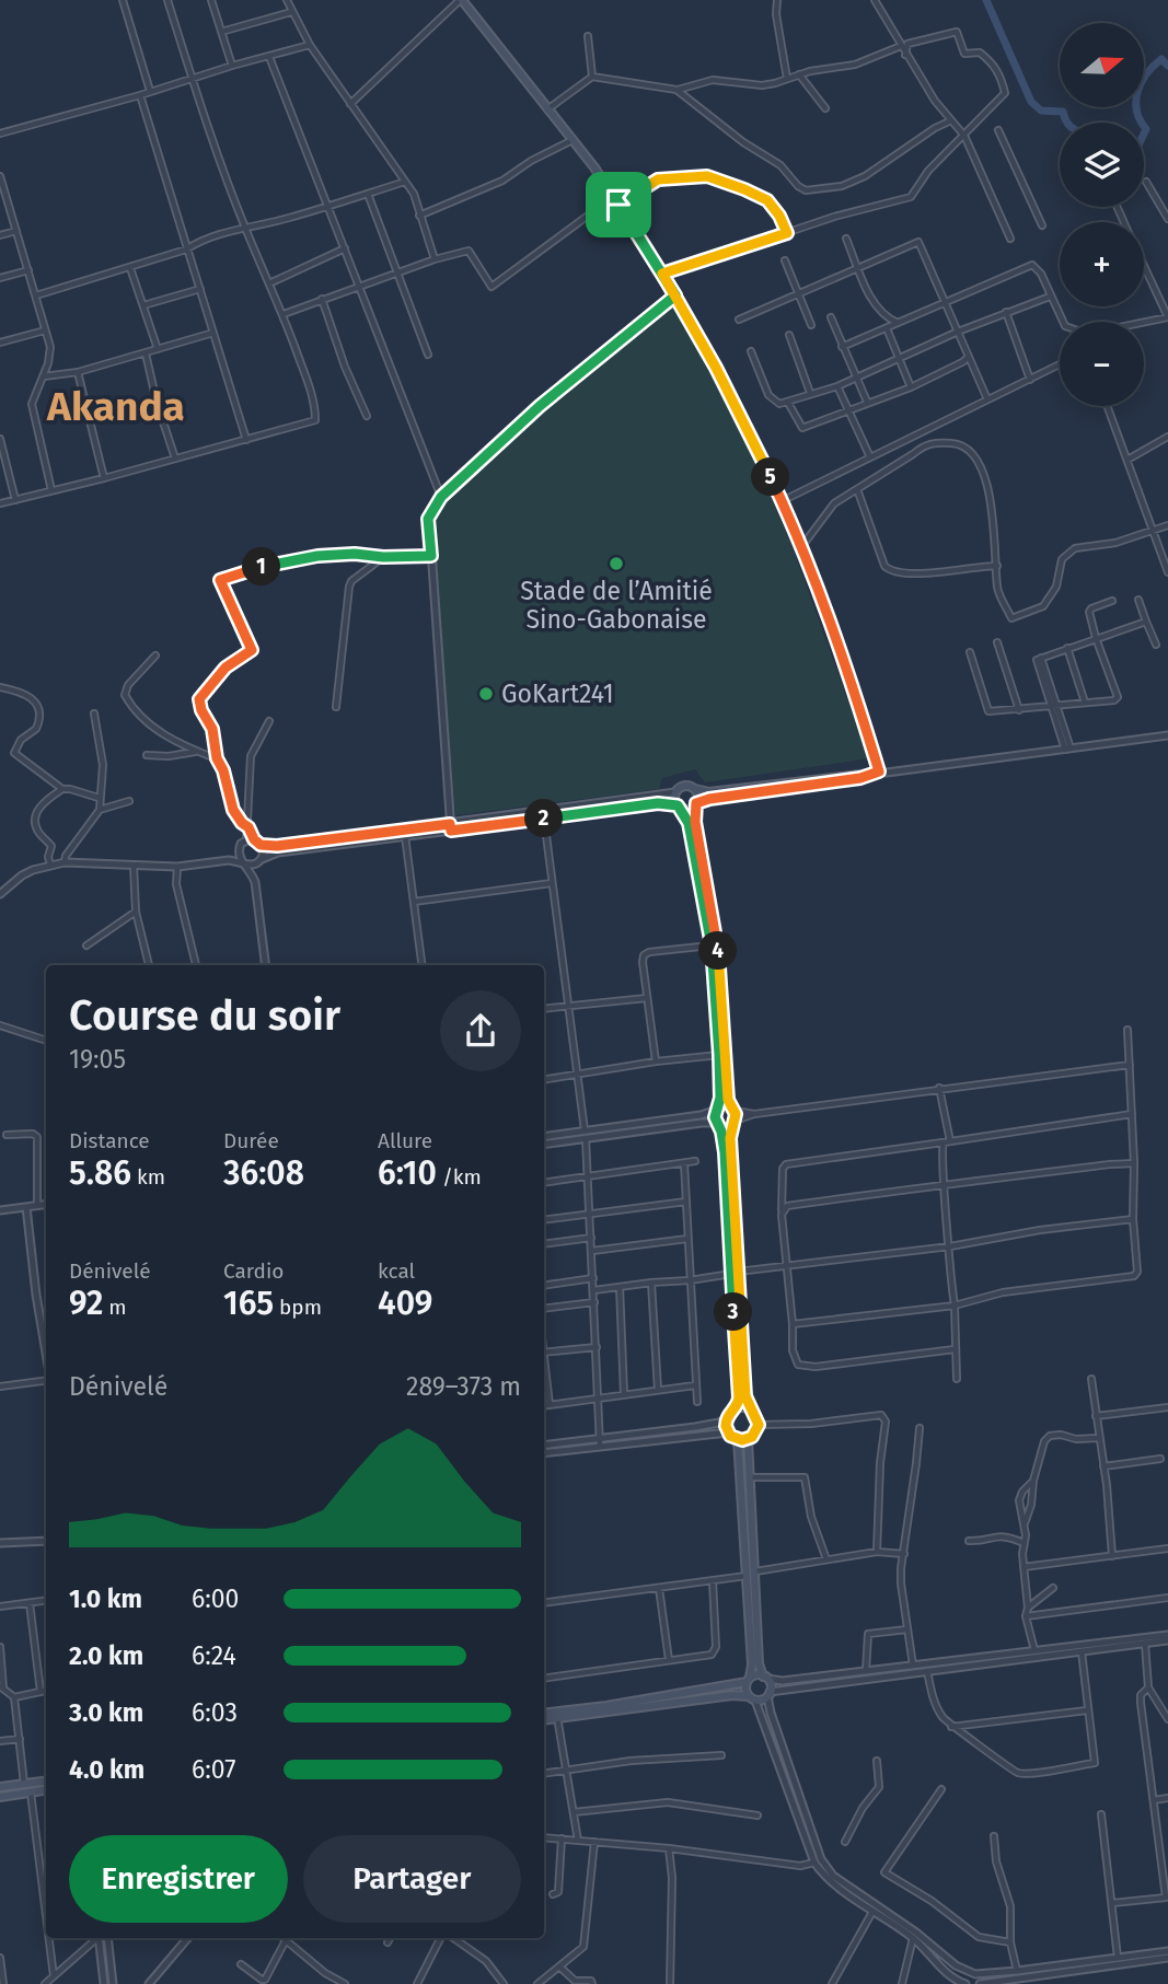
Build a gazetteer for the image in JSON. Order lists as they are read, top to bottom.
{
  "districts": ["Akanda"],
  "places": ["Stade de l’Amitié Sino-Gabonaise", "GoKart241"],
  "north": "right",
  "page": {
    "map_buttons": ["+", "−"],
    "pins": [
      "5",
      "1",
      "2",
      "4",
      "3"
    ],
    "heading": ["Course du soir", "19:05"],
    "stats": [
      ["Distance", "5.86 km"],
      ["Durée", "36:08"],
      ["Allure", "6:10 /km"],
      ["Dénivelé", "92 m"],
      ["Cardio", "165 bpm"],
      ["kcal", "409"]
    ],
    "chart": ["Dénivelé", "289–373 m"],
    "list": [
      {
        "name": "1.0 km",
        "note": "6:00"
      },
      {
        "name": "2.0 km",
        "note": "6:24"
      },
      {
        "name": "3.0 km",
        "note": "6:03"
      },
      {
        "name": "4.0 km",
        "note": "6:07"
      }
    ],
    "buttons": ["Enregistrer", "Partager"]
  }
}
